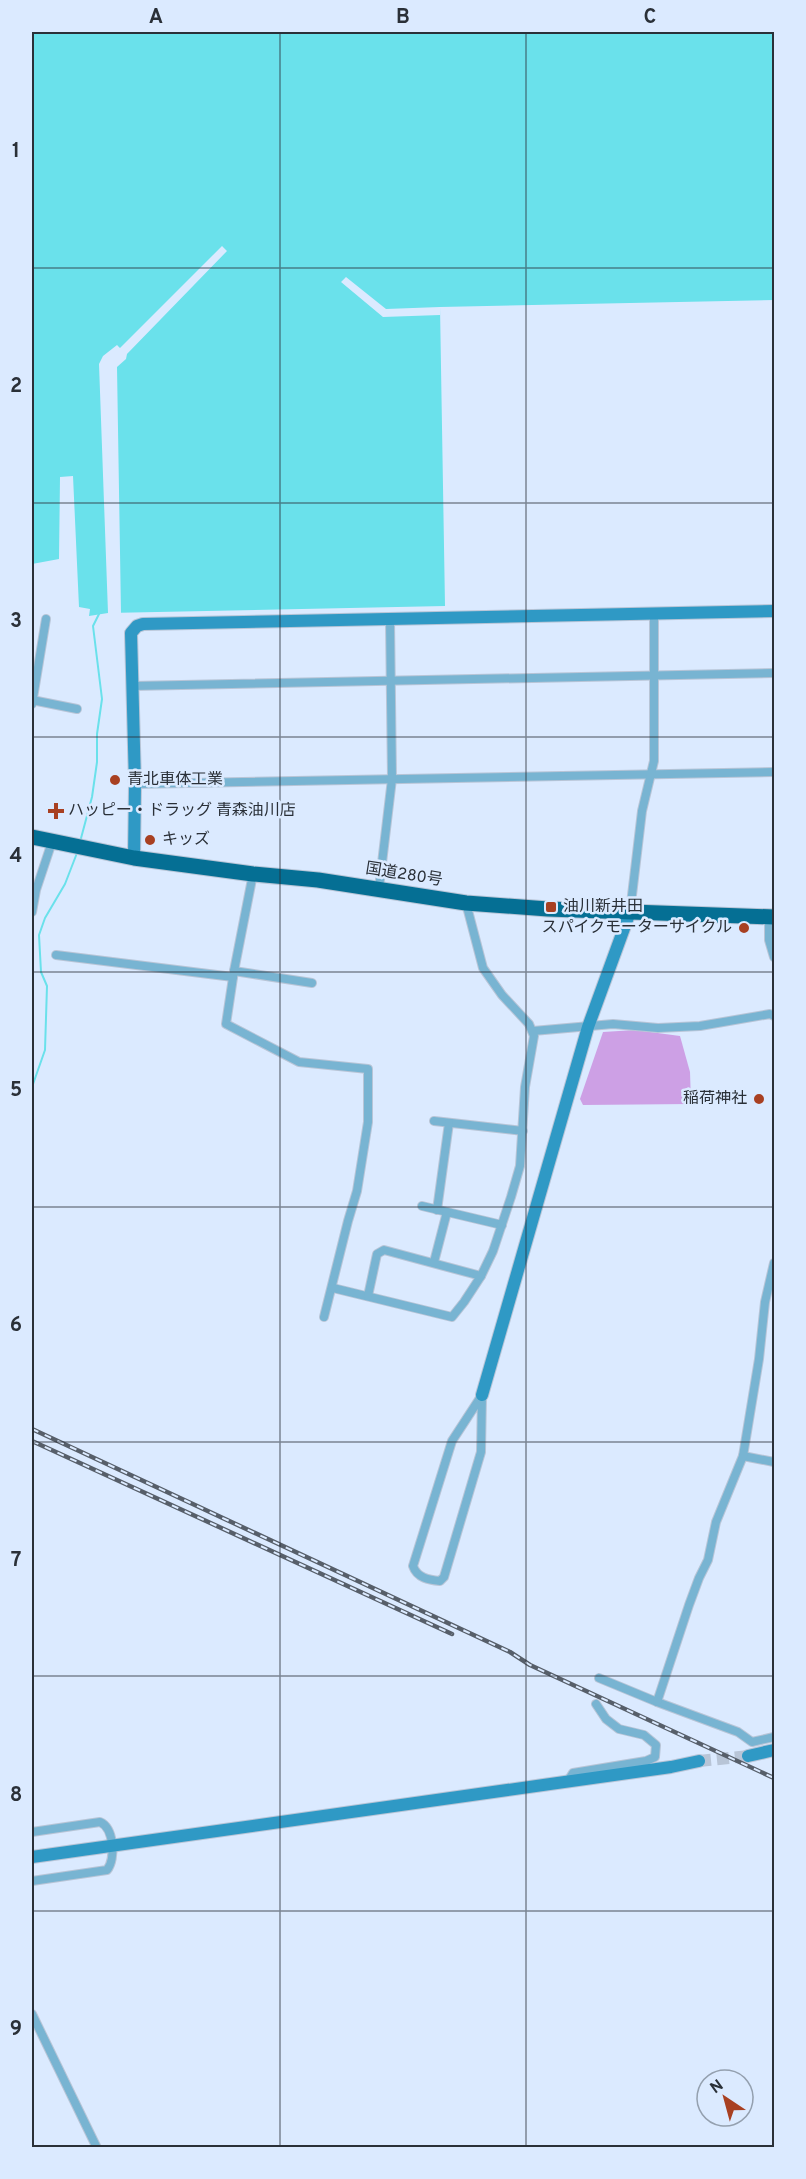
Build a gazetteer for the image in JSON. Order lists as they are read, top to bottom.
{
  "streets": {
    "highway": ["国道280号"]
  },
  "places": {
    "other": [
      "青北車体工業",
      "キッズ",
      "スパイクモーターサイクル",
      "稲荷神社"
    ],
    "health": ["ハッピー・ドラッグ 青森油川店"],
    "transit": ["油川新井田"]
  },
  "north": "top left",
  "grid": {
    "columns": ["A", "B", "C"],
    "rows": [
      "1",
      "2",
      "3",
      "4",
      "5",
      "6",
      "7",
      "8",
      "9"
    ]
  }
}
